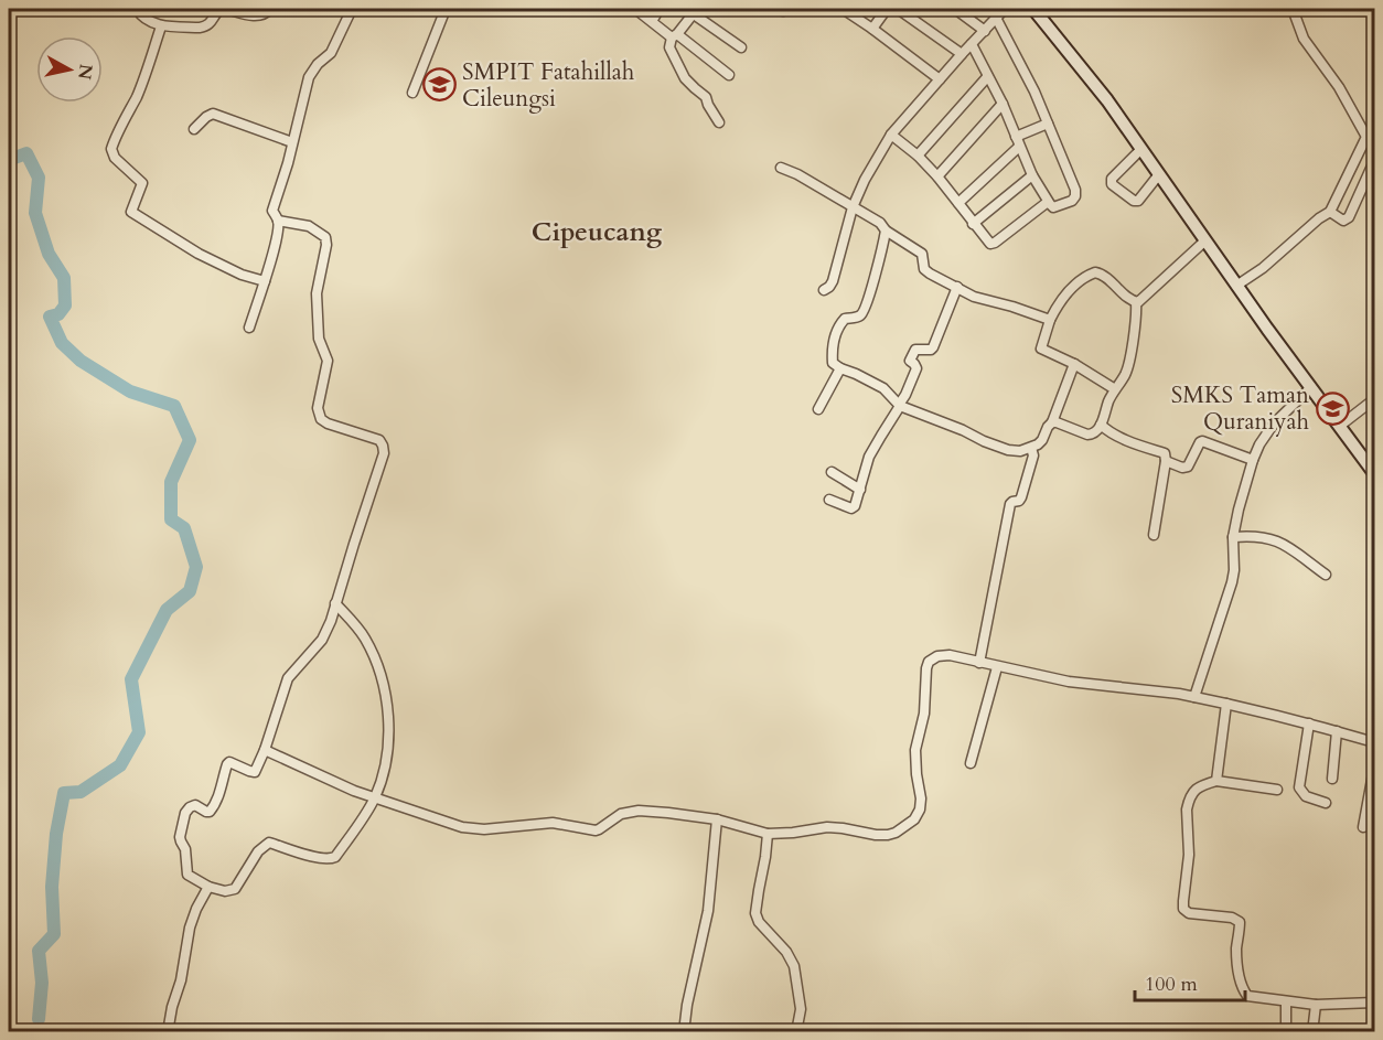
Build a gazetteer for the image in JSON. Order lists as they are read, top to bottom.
{
  "districts": ["Cipeucang"],
  "places": {
    "school or university": ["SMPIT Fatahillah Cileungsi", "SMKS Taman Quraniyah"]
  },
  "scale_bar": "100 m",
  "north": "right"
}
